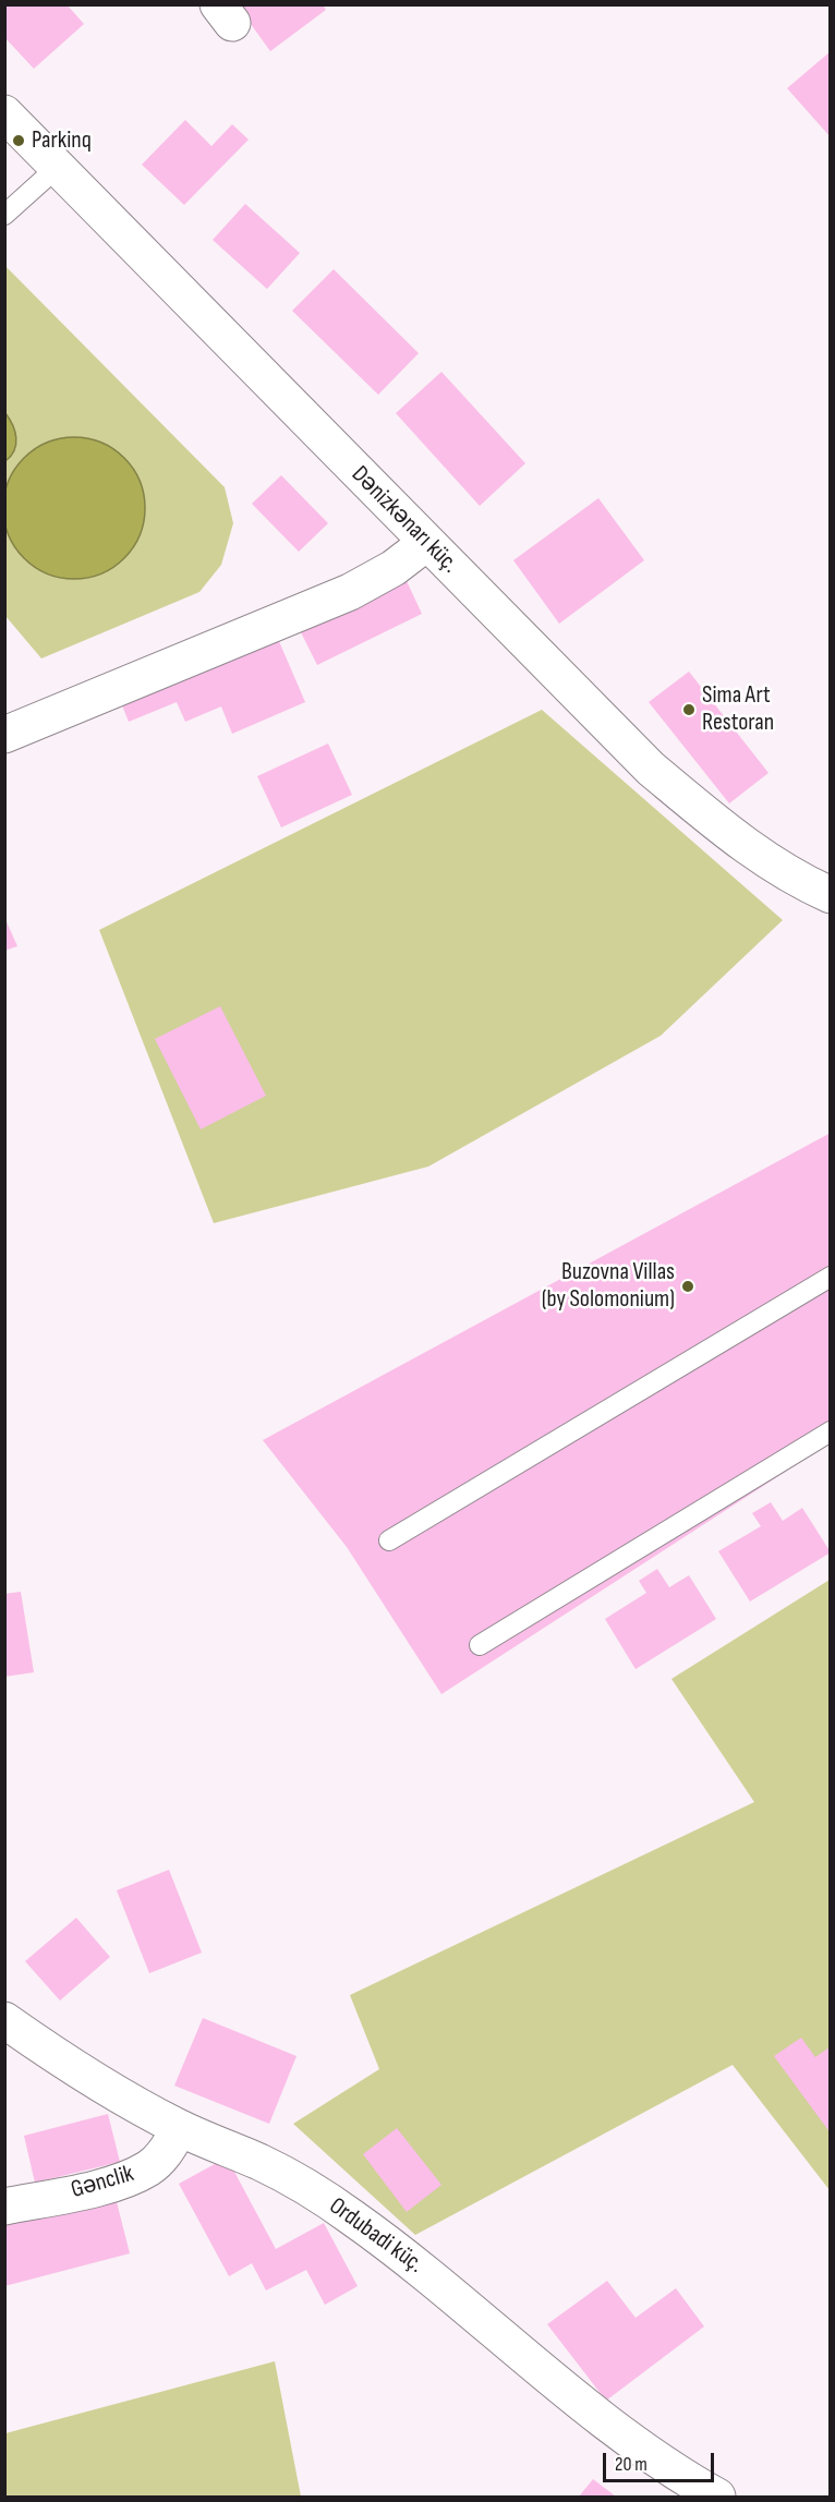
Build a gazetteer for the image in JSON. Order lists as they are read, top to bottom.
{
  "streets": {
    "street": ["Dənizkənarı küç.", "Gənclik", "Ordubadi küç."]
  },
  "crossings": [
    ["Gənclik", "Ordubadi küç."]
  ],
  "places": ["Parkinq", "Sima Art Restoran", "Buzovna Villas (by Solomonium)"],
  "scale_bar": "20 m"
}
